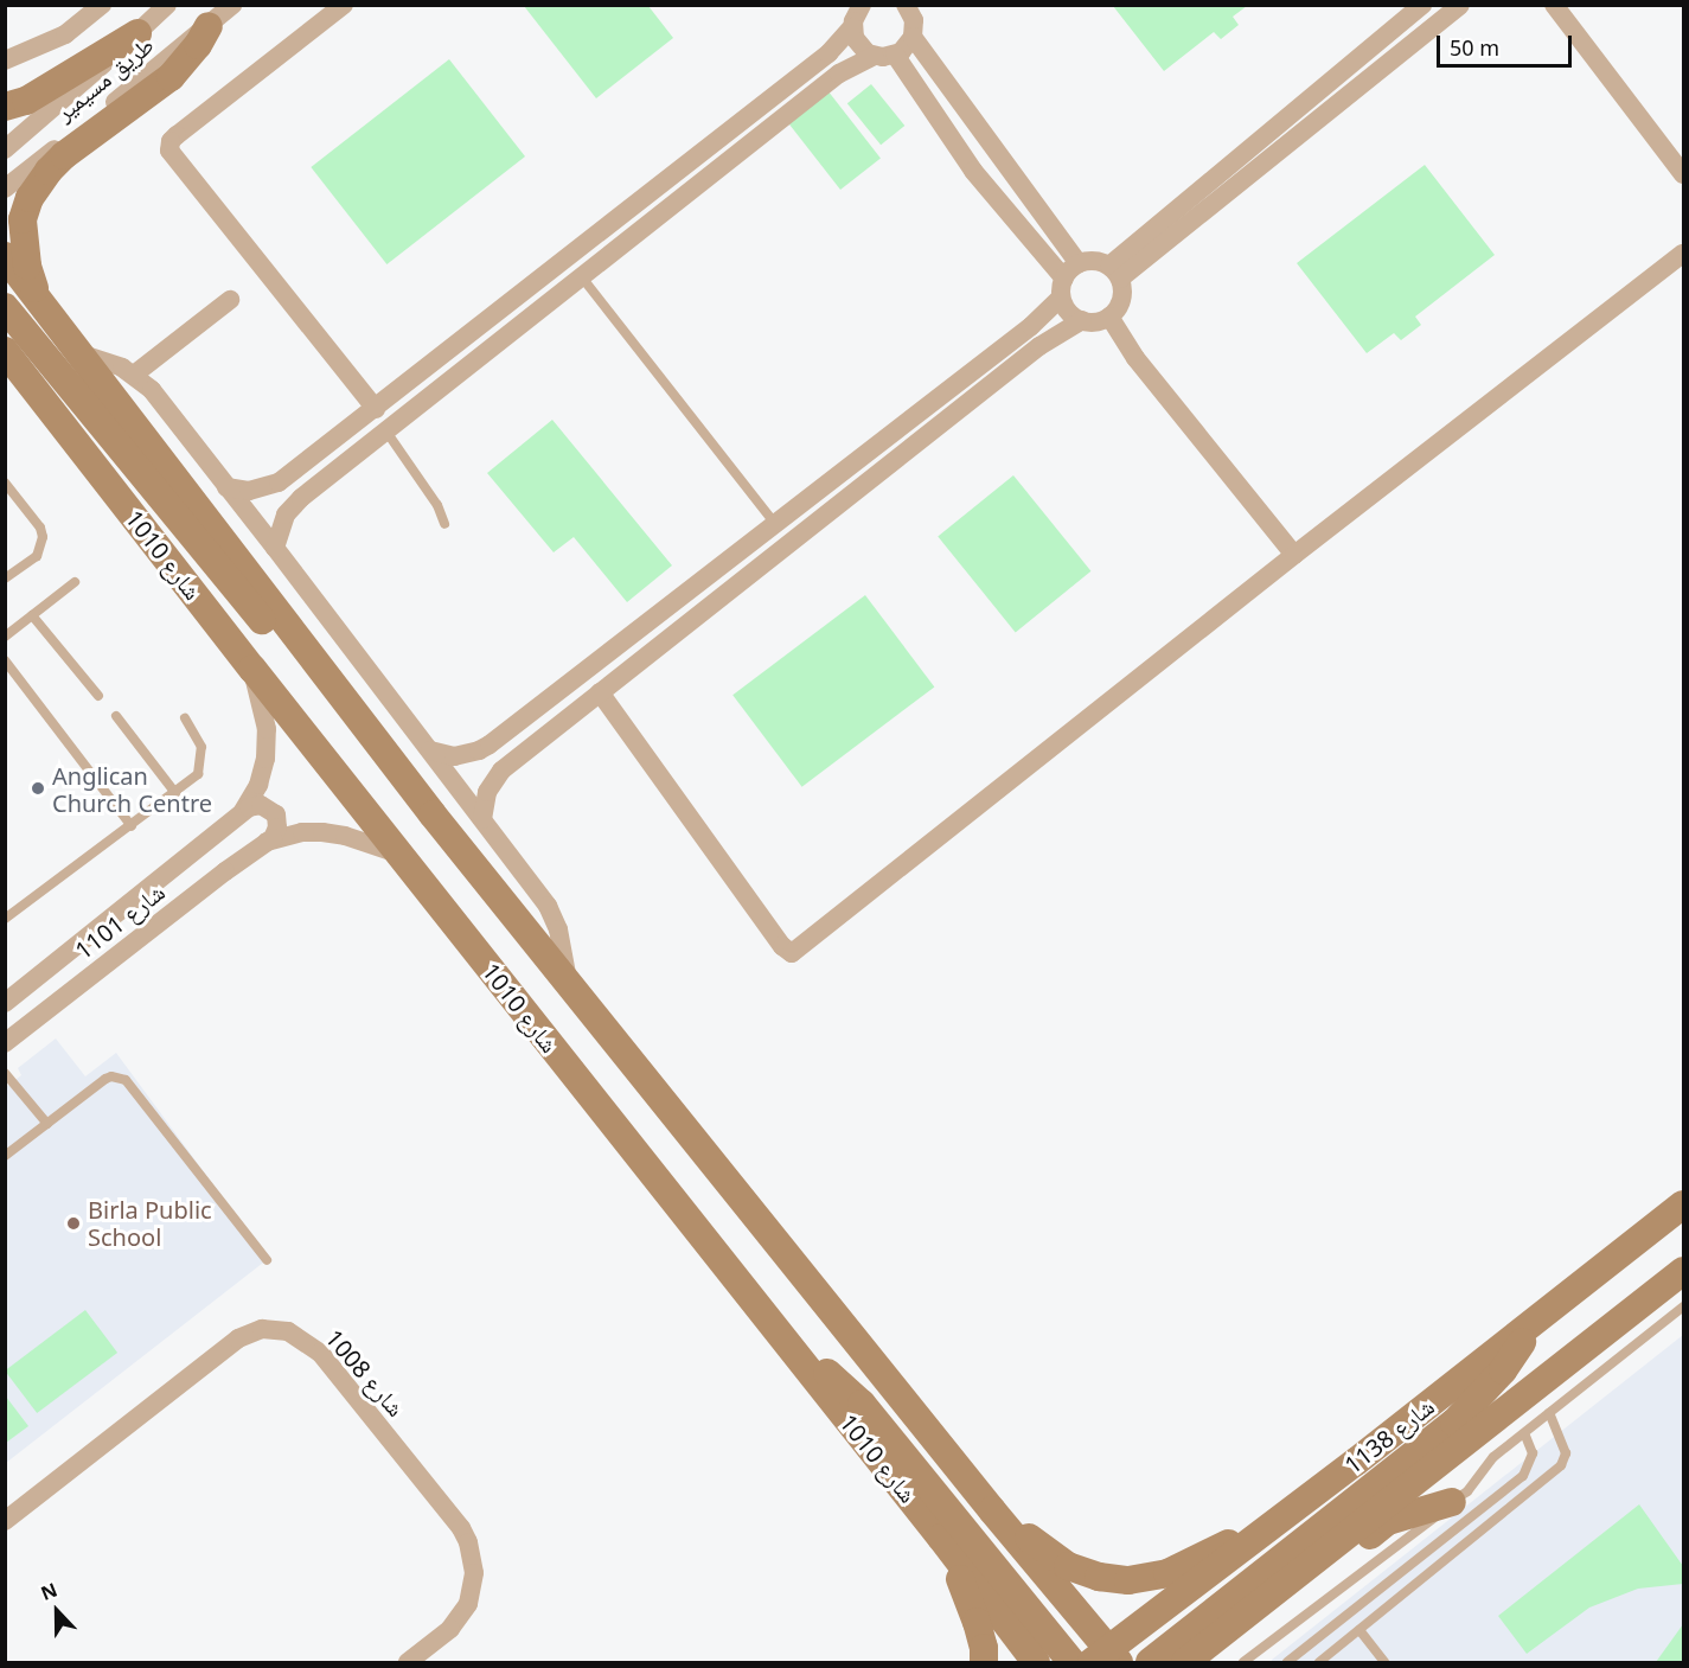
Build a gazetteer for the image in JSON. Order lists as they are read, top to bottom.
{
  "streets": {
    "street": [
      "طريق مسيمير",
      "شارع 1010",
      "شارع 1101",
      "شارع 1008",
      "شارع 1138"
    ]
  },
  "crossings": [
    ["شارع 1010", "شارع 1101"]
  ],
  "places": ["Anglican Church Centre", "Birla Public School"],
  "scale_bar": "50 m",
  "north": "top"
}
